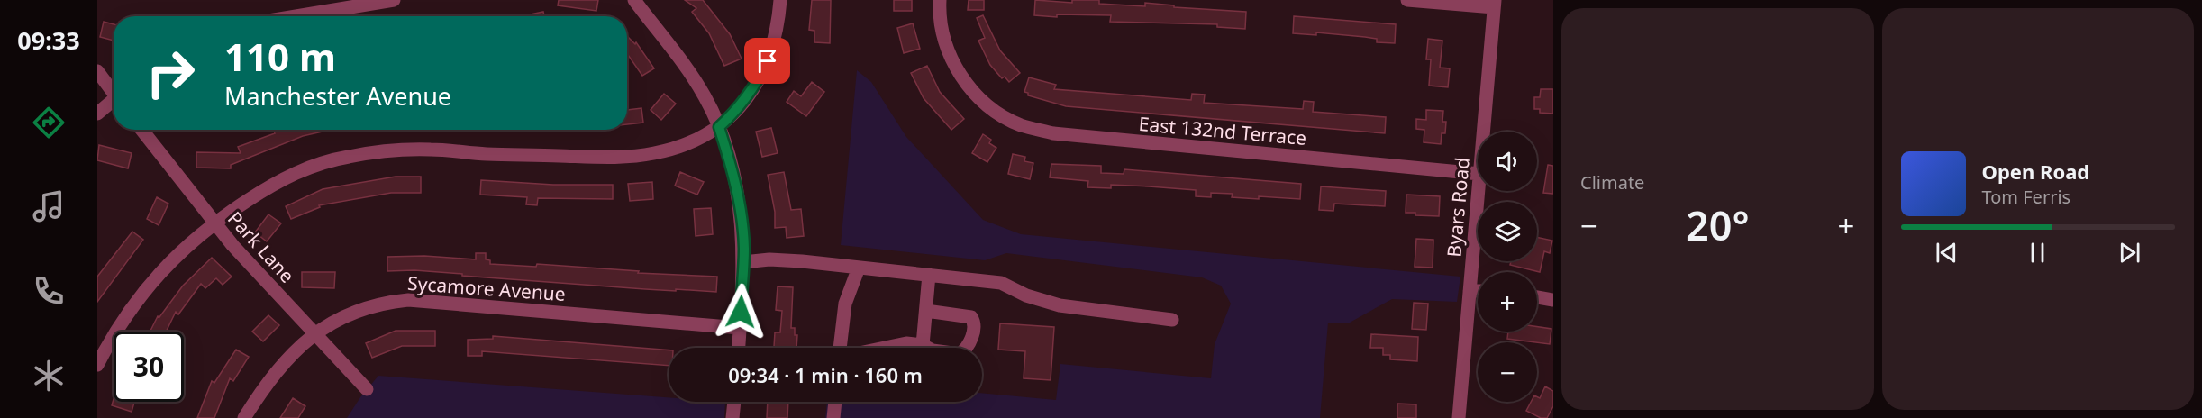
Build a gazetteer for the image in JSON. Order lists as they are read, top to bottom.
{
  "streets": {
    "street": [
      "East 132nd Terrace",
      "Byars Road",
      "Park Lane",
      "Sycamore Avenue"
    ]
  },
  "crossings": [
    ["Park Lane", "Sycamore Avenue"]
  ],
  "page": {
    "tabs": "09:33",
    "tile": "Climate",
    "turn": ["110 m", "Manchester Avenue"],
    "map_buttons": ["+", "−"],
    "song": ["Open Road", "Tom Ferris"],
    "heat": ["−", "20°", "+"],
    "limit": "30",
    "trip": "09:34 · 1 min · 160 m"
  }
}
